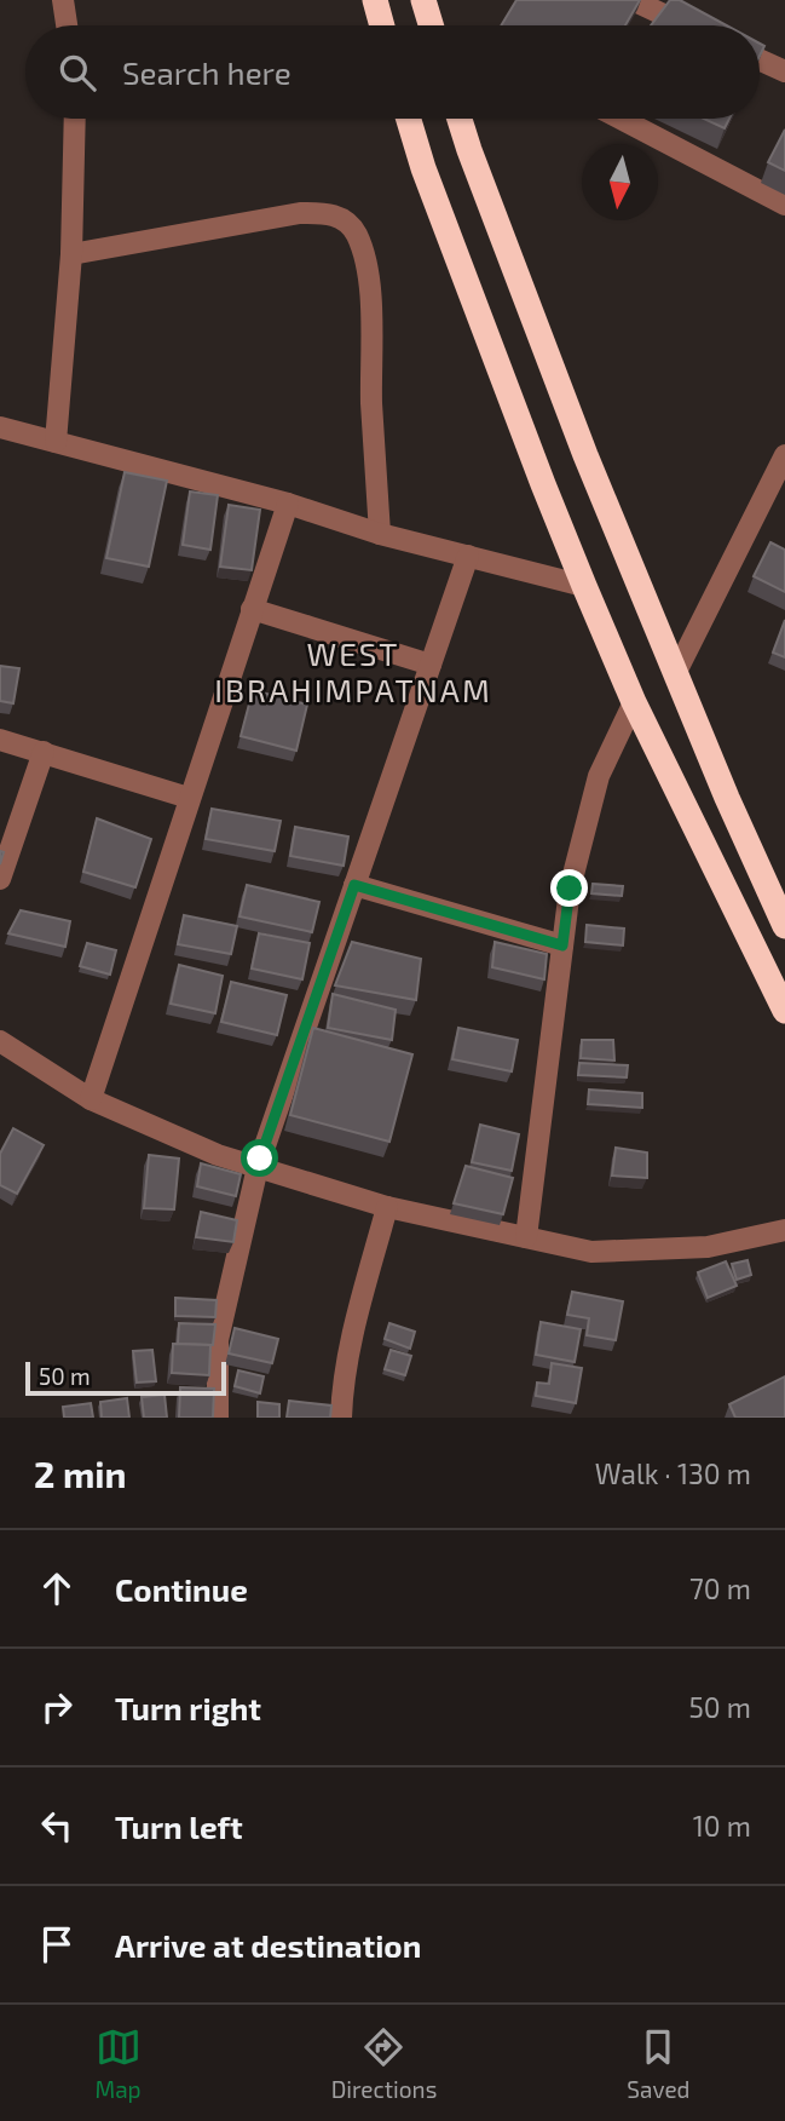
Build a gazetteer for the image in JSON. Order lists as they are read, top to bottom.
{
  "districts": ["WEST IBRAHIMPATNAM"],
  "scale_bar": "50 m",
  "north": "bottom",
  "page": {
    "search": "Search here",
    "scale": "50 m",
    "heading": ["2 min", "Walk · 130 m"],
    "list": [
      ["Continue", "70 m"],
      ["Turn right", "50 m"],
      ["Turn left", "10 m"],
      "Arrive at destination"
    ],
    "nav": ["Map", "Directions", "Saved"]
  }
}
